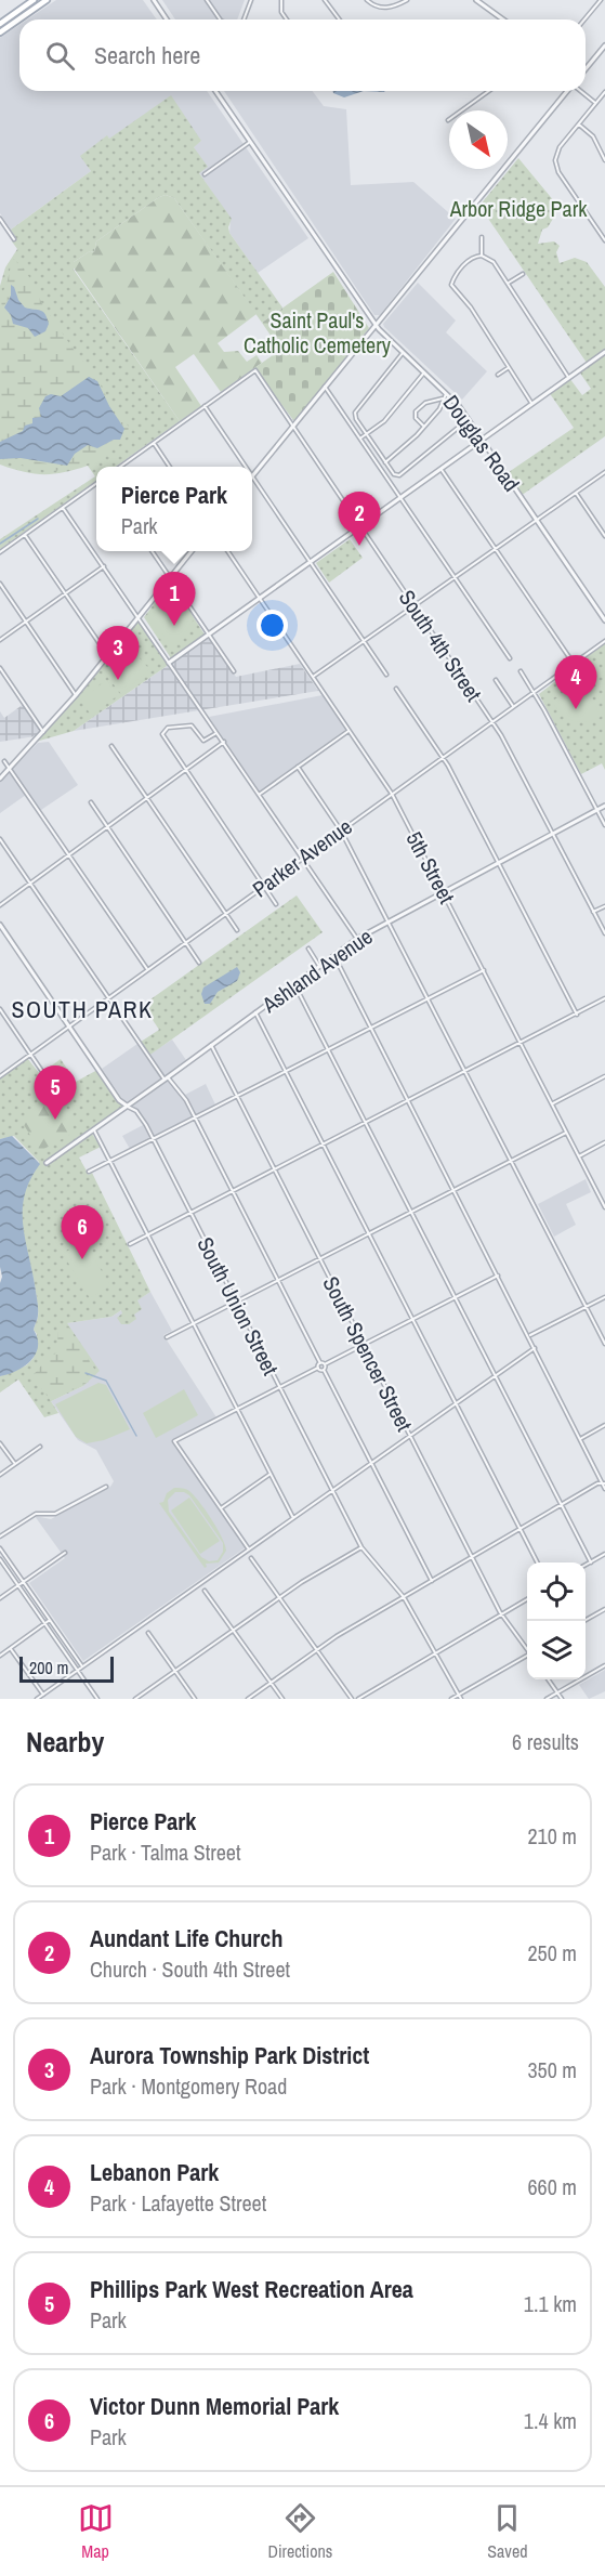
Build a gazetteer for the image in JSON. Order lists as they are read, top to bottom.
{
  "streets": {
    "street": [
      "Douglas Road",
      "South 4th Street",
      "Parker Avenue",
      "5th Street",
      "Ashland Avenue",
      "South Union Street",
      "South Spencer Street"
    ]
  },
  "crossings": [
    ["South 4th Street", "Parker Avenue"],
    ["South 4th Street", "Ashland Avenue"],
    ["Parker Avenue", "5th Street"],
    ["Parker Avenue", "South Union Street"],
    ["5th Street", "Ashland Avenue"],
    ["Ashland Avenue", "South Union Street"],
    ["Ashland Avenue", "South Spencer Street"]
  ],
  "districts": ["SOUTH PARK"],
  "parks": ["Arbor Ridge Park", "Saint Paul's Catholic Cemetery"],
  "scale_bar": "200 m",
  "north": "bottom right",
  "page": {
    "search": "Search here",
    "popup": ["Pierce Park", "Park"],
    "pins": [
      "2",
      "1",
      "3",
      "4",
      "5",
      "6"
    ],
    "scale": "200 m",
    "heading": ["Nearby", "6 results"],
    "list": [
      {
        "mark": "1",
        "name": "Pierce Park",
        "note": "Park · Talma Street",
        "value": "210 m"
      },
      {
        "mark": "2",
        "name": "Aundant Life Church",
        "note": "Church · South 4th Street",
        "value": "250 m"
      },
      {
        "mark": "3",
        "name": "Aurora Township Park District",
        "note": "Park · Montgomery Road",
        "value": "350 m"
      },
      {
        "mark": "4",
        "name": "Lebanon Park",
        "note": "Park · Lafayette Street",
        "value": "660 m"
      },
      {
        "mark": "5",
        "name": "Phillips Park West Recreation Area",
        "note": "Park",
        "value": "1.1 km"
      },
      {
        "mark": "6",
        "name": "Victor Dunn Memorial Park",
        "note": "Park",
        "value": "1.4 km"
      }
    ],
    "nav": ["Map", "Directions", "Saved"]
  }
}
